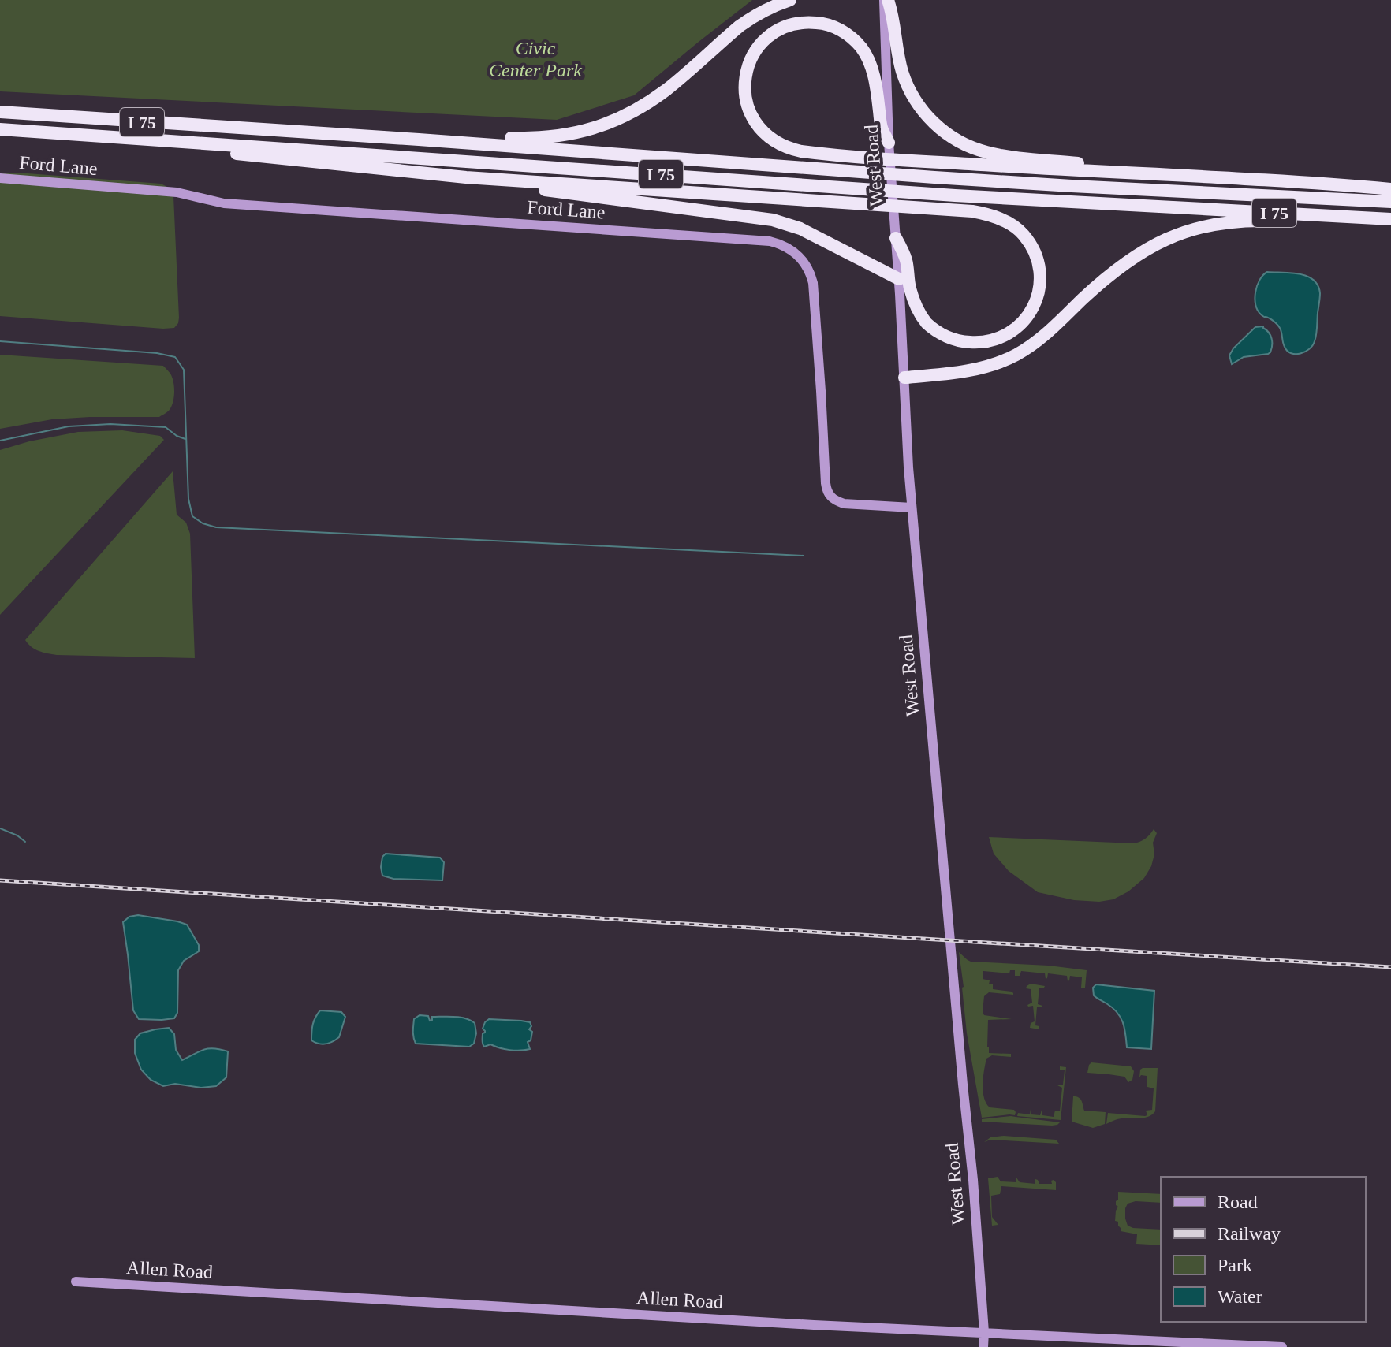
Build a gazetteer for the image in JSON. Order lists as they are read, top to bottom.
{
  "streets": {
    "highway": ["I 75"],
    "main road": ["Ford Lane", "West Road", "Allen Road"]
  },
  "crossings": [
    ["Ford Lane", "West Road"],
    ["West Road", "Allen Road"]
  ],
  "parks": ["Civic Center Park"],
  "legend": [
    "Road",
    "Railway",
    "Park",
    "Water"
  ]
}
